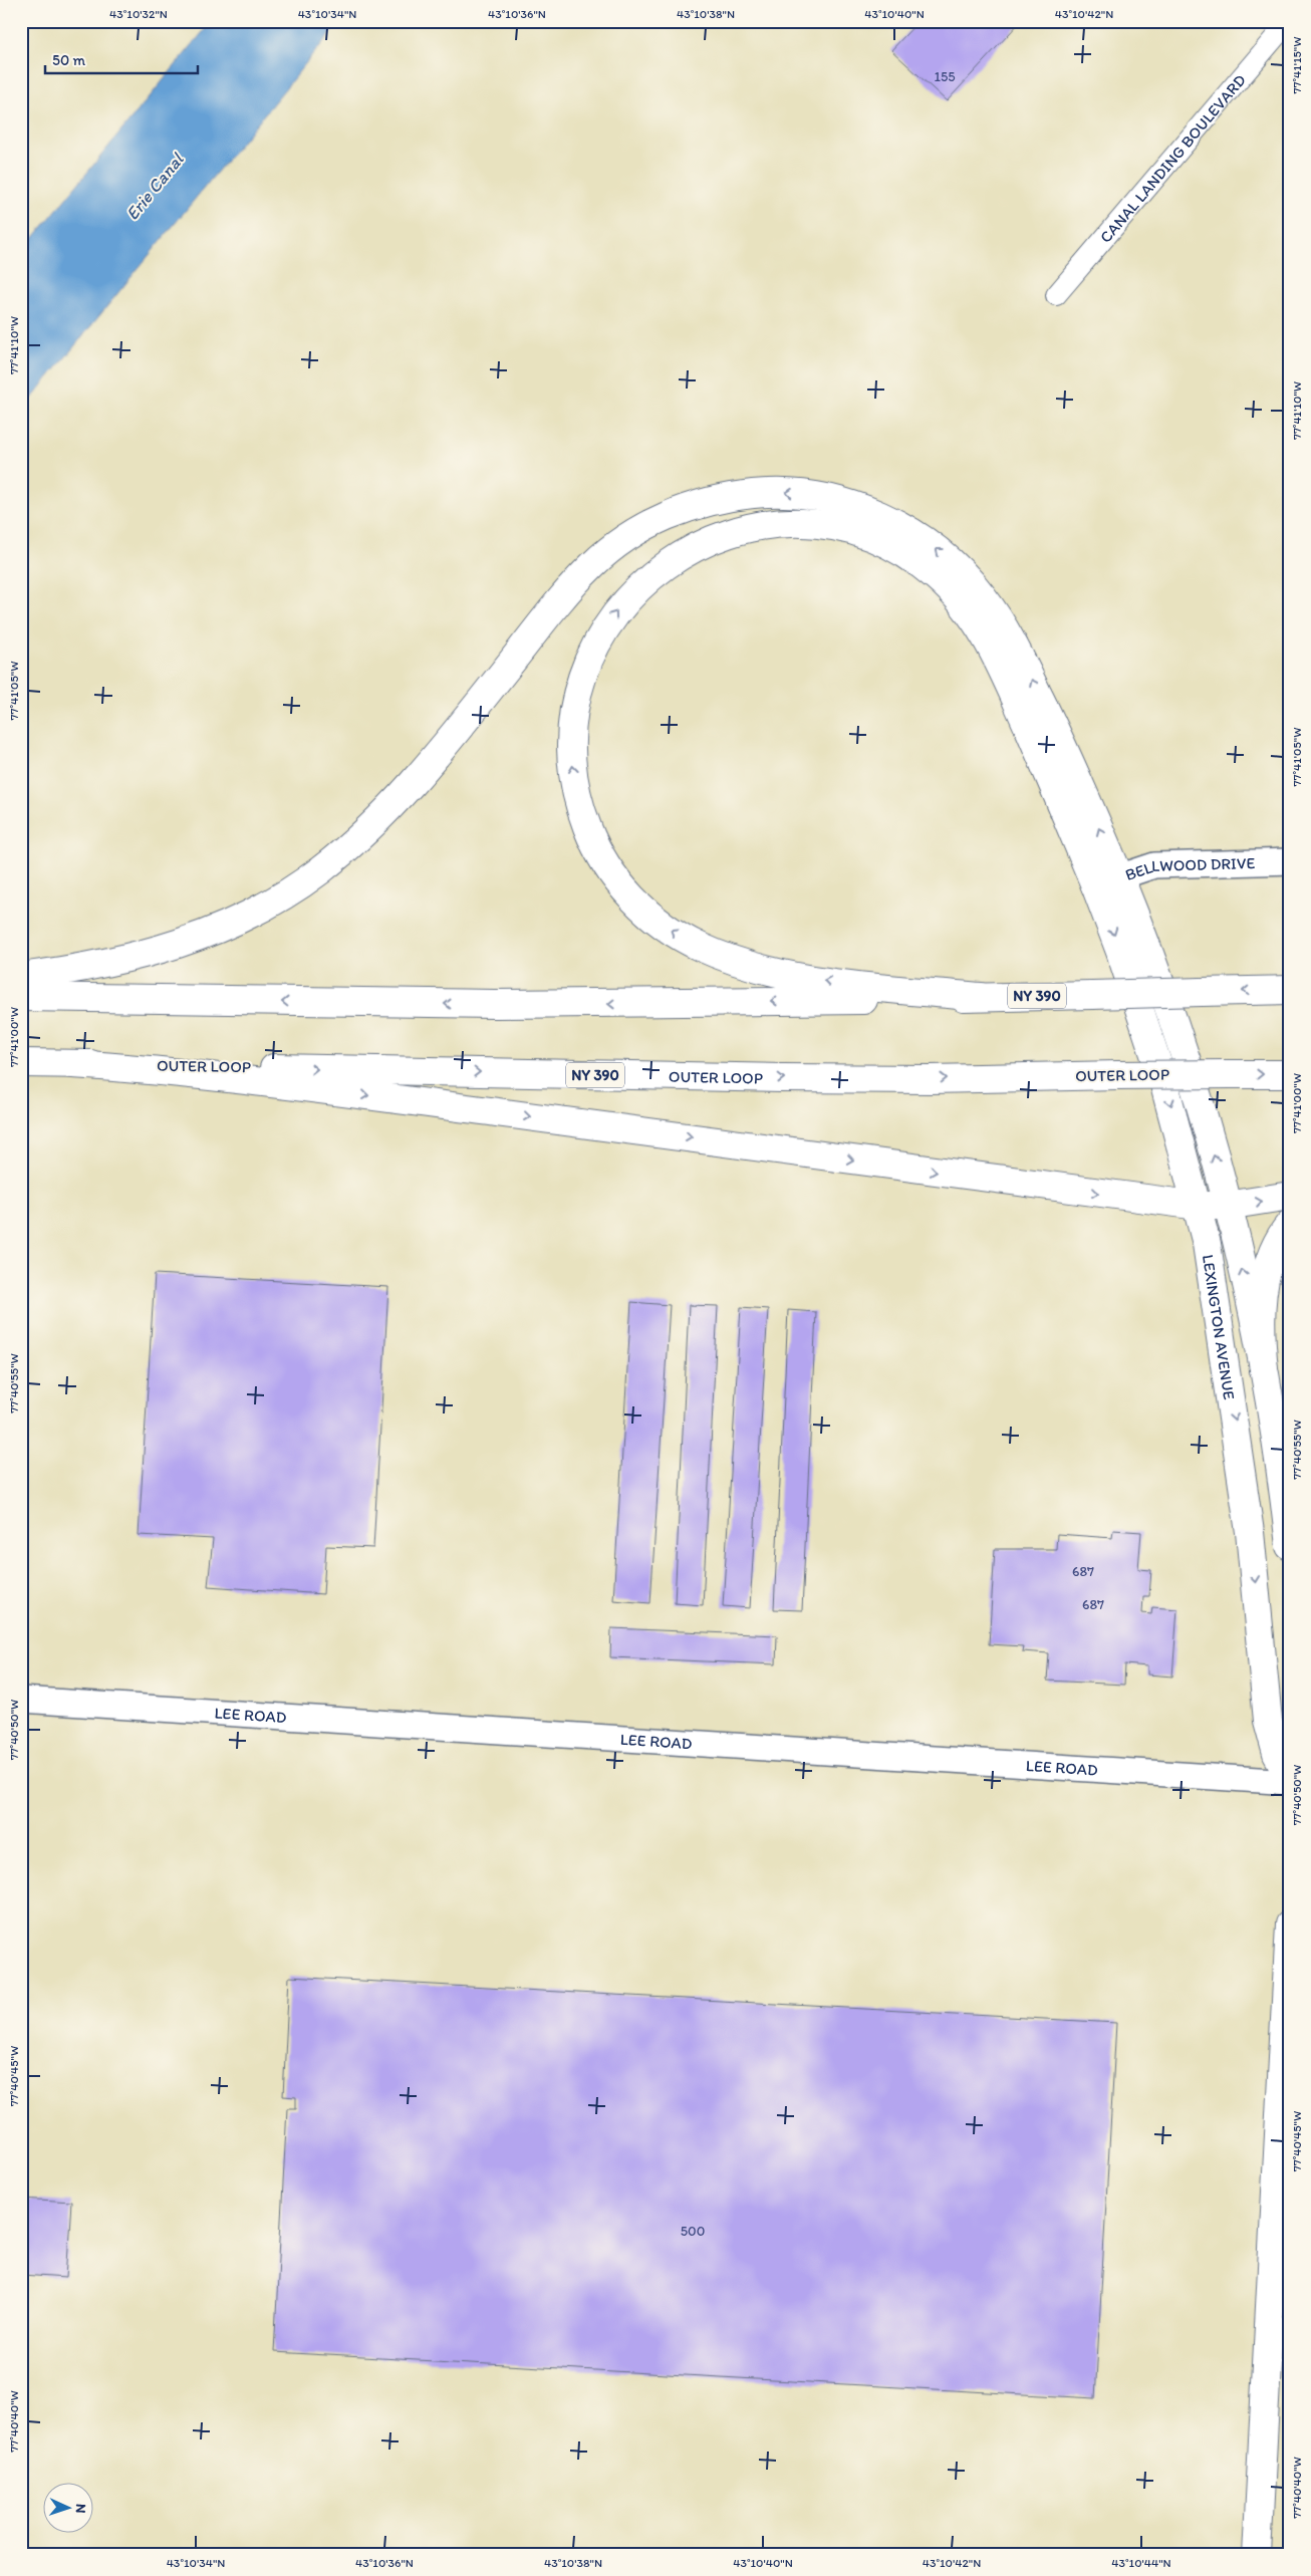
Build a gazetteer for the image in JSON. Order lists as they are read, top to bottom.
{
  "streets": {
    "main road": ["NY 390", "OUTER LOOP", "LEXINGTON AVENUE"],
    "street": ["CANAL LANDING BOULEVARD", "BELLWOOD DRIVE", "LEE ROAD"]
  },
  "crossings": [
    ["BELLWOOD DRIVE", "LEXINGTON AVENUE"]
  ],
  "water": ["Erie Canal"],
  "house_numbers": [
    "155",
    "687",
    "687",
    "500"
  ],
  "scale_bar": "50 m",
  "north": "right",
  "coordinates": [
    "43°10'32\"N",
    "43°10'34\"N",
    "43°10'36\"N",
    "43°10'38\"N",
    "43°10'40\"N",
    "43°10'42\"N",
    "77°41'15\"W",
    "77°41'10\"W",
    "77°41'05\"W",
    "77°41'00\"W",
    "77°40'55\"W",
    "77°40'50\"W",
    "77°40'45\"W",
    "77°40'40\"W",
    "43°10'44\"N"
  ]
}
